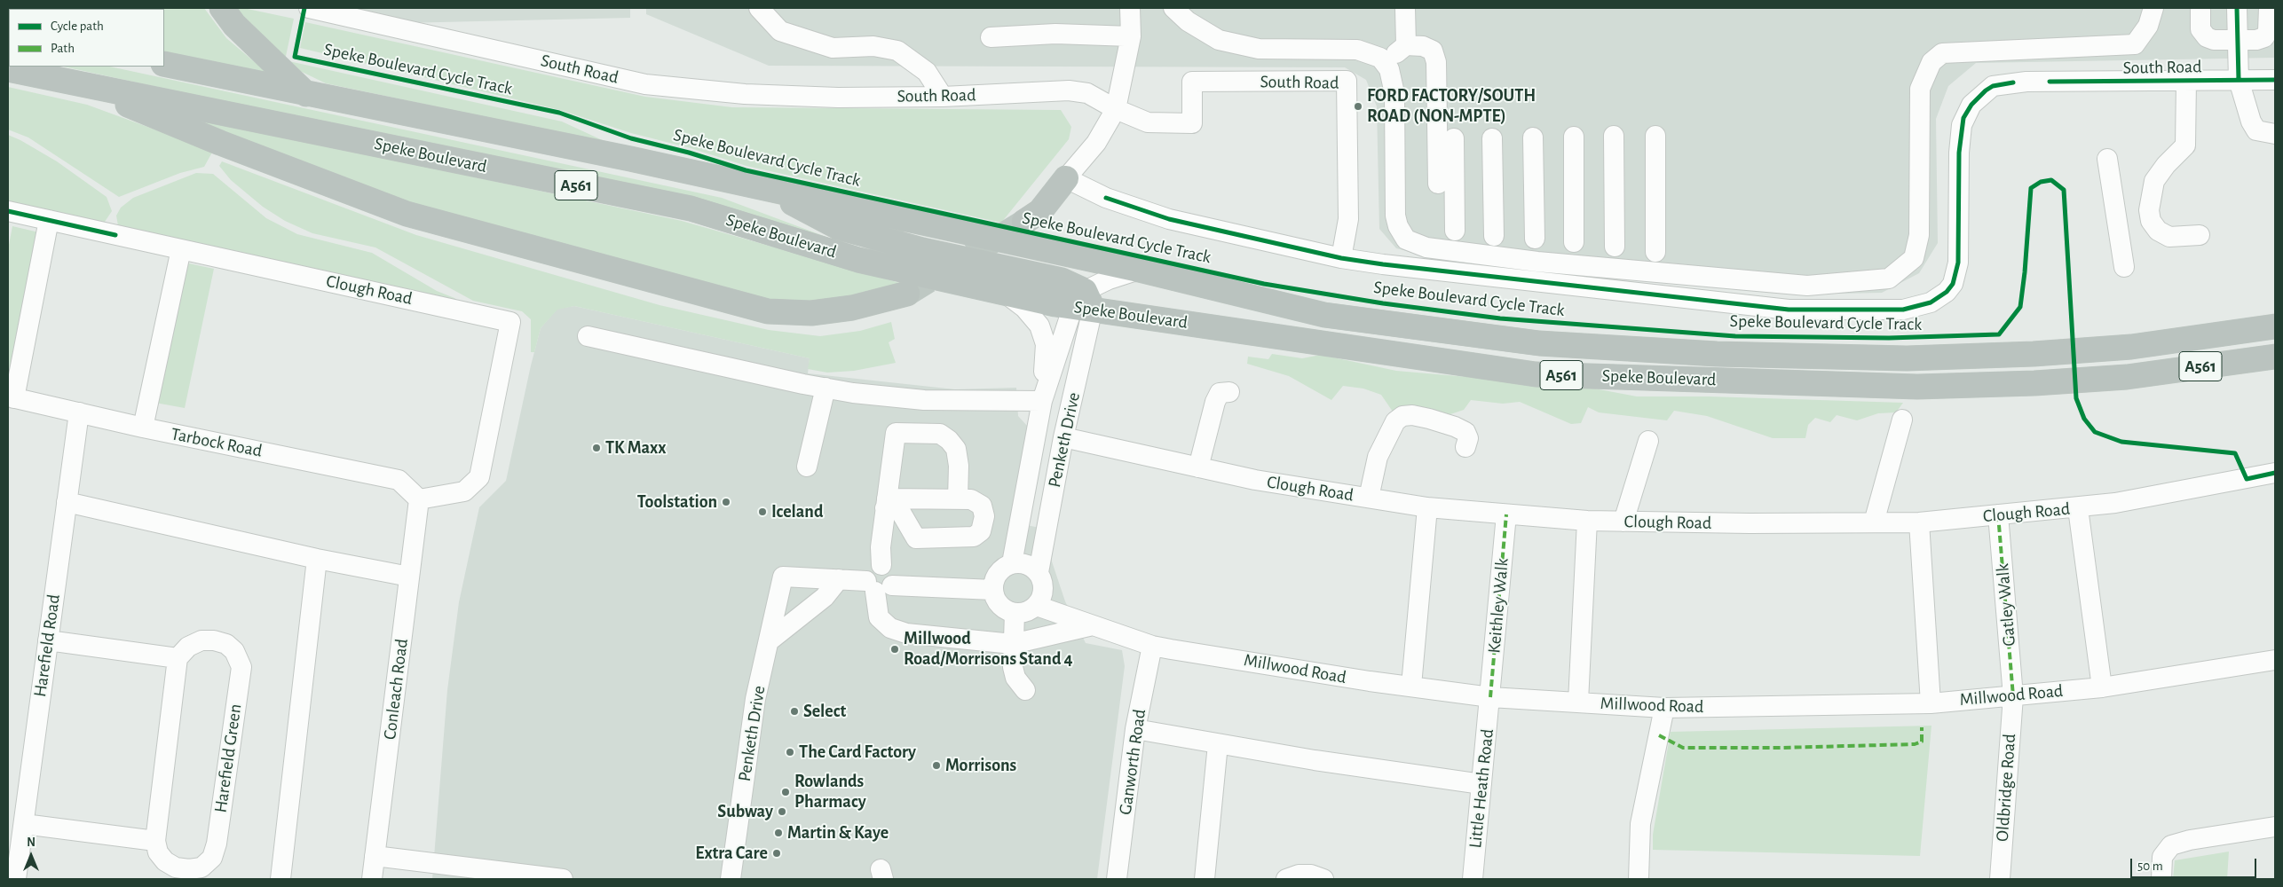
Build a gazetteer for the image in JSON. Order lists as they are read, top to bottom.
{
  "streets": {
    "highway": ["Speke Boulevard", "A561"],
    "street": [
      "South Road",
      "Clough Road",
      "Penketh Drive",
      "Tarbock Road",
      "Gatley Walk",
      "Keithley Walk",
      "Harefield Road",
      "Millwood Road",
      "Conleach Road",
      "Harefield Green",
      "Ganworth Road",
      "Oldbridge Road",
      "Little Heath Road"
    ],
    "cycle path": ["Speke Boulevard Cycle Track"]
  },
  "crossings": [
    ["Speke Boulevard", "A561"],
    ["Speke Boulevard", "Penketh Drive"],
    ["A561", "Penketh Drive"],
    ["Clough Road", "Penketh Drive"],
    ["Clough Road", "Tarbock Road"],
    ["Clough Road", "Gatley Walk"],
    ["Clough Road", "Keithley Walk"],
    ["Clough Road", "Conleach Road"],
    ["Penketh Drive", "Millwood Road"],
    ["Tarbock Road", "Harefield Road"],
    ["Tarbock Road", "Conleach Road"],
    ["Gatley Walk", "Millwood Road"],
    ["Gatley Walk", "Oldbridge Road"],
    ["Keithley Walk", "Millwood Road"],
    ["Keithley Walk", "Little Heath Road"],
    ["Millwood Road", "Ganworth Road"],
    ["Millwood Road", "Oldbridge Road"],
    ["Millwood Road", "Little Heath Road"]
  ],
  "places": [
    "FORD FACTORY/SOUTH ROAD (NON-MPTE)",
    "TK Maxx",
    "Toolstation",
    "Iceland",
    "Millwood Road/Morrisons Stand 4",
    "Select",
    "The Card Factory",
    "Morrisons",
    "Rowlands Pharmacy",
    "Subway",
    "Martin & Kaye",
    "Extra Care"
  ],
  "legend": ["Cycle path", "Path"],
  "scale_bar": "50 m",
  "north": "top"
}
